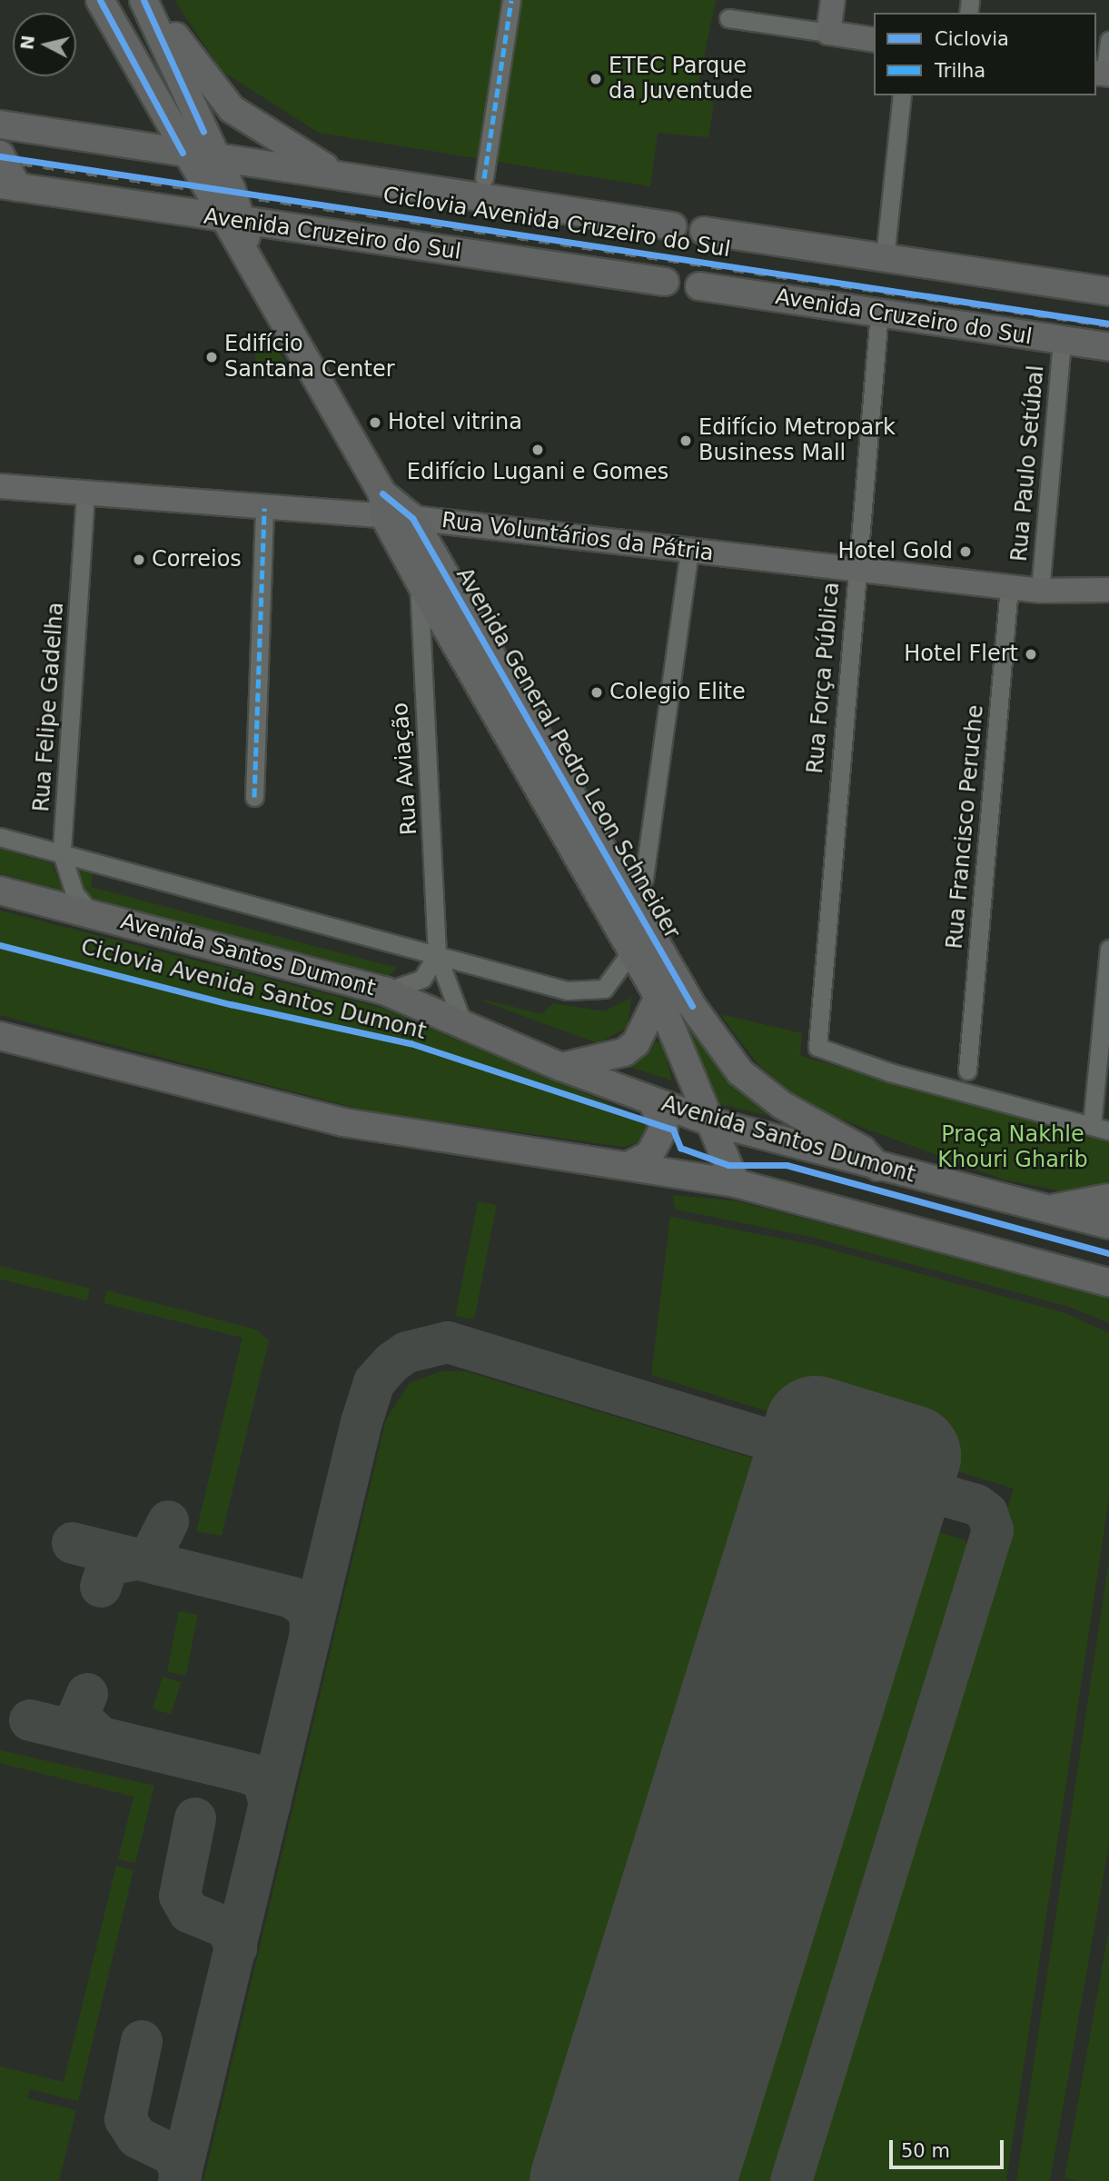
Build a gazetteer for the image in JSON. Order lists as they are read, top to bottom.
{
  "streets": {
    "main road": [
      "Avenida Cruzeiro do Sul",
      "Rua Voluntários da Pátria",
      "Avenida General Pedro Leon Schneider",
      "Avenida Santos Dumont"
    ],
    "street": [
      "Rua Paulo Setúbal",
      "Rua Força Pública",
      "Rua Felipe Gadelha",
      "Rua Aviação",
      "Rua Francisco Peruche"
    ],
    "cycle path": ["Ciclovia Avenida Cruzeiro do Sul", "Ciclovia Avenida Santos Dumont"]
  },
  "crossings": [
    ["Avenida Cruzeiro do Sul", "Rua Paulo Setúbal"],
    ["Avenida Cruzeiro do Sul", "Rua Força Pública"],
    ["Avenida Cruzeiro do Sul", "Avenida General Pedro Leon Schneider"],
    ["Rua Paulo Setúbal", "Rua Voluntários da Pátria"],
    ["Rua Voluntários da Pátria", "Rua Força Pública"],
    ["Rua Voluntários da Pátria", "Avenida General Pedro Leon Schneider"],
    ["Rua Voluntários da Pátria", "Rua Francisco Peruche"],
    ["Rua Felipe Gadelha", "Avenida Santos Dumont"],
    ["Avenida General Pedro Leon Schneider", "Rua Aviação"],
    ["Avenida General Pedro Leon Schneider", "Avenida Santos Dumont"],
    ["Rua Aviação", "Avenida Santos Dumont"]
  ],
  "parks": ["Praça Nakhle Khouri Gharib"],
  "places": [
    "ETEC Parque da Juventude",
    "Edifício Santana Center",
    "Hotel vitrina",
    "Edifício Metropark Business Mall",
    "Edifício Lugani e Gomes",
    "Hotel Gold",
    "Correios",
    "Hotel Flert",
    "Colegio Elite"
  ],
  "legend": ["Ciclovia", "Trilha"],
  "scale_bar": "50 m",
  "north": "left"
}
